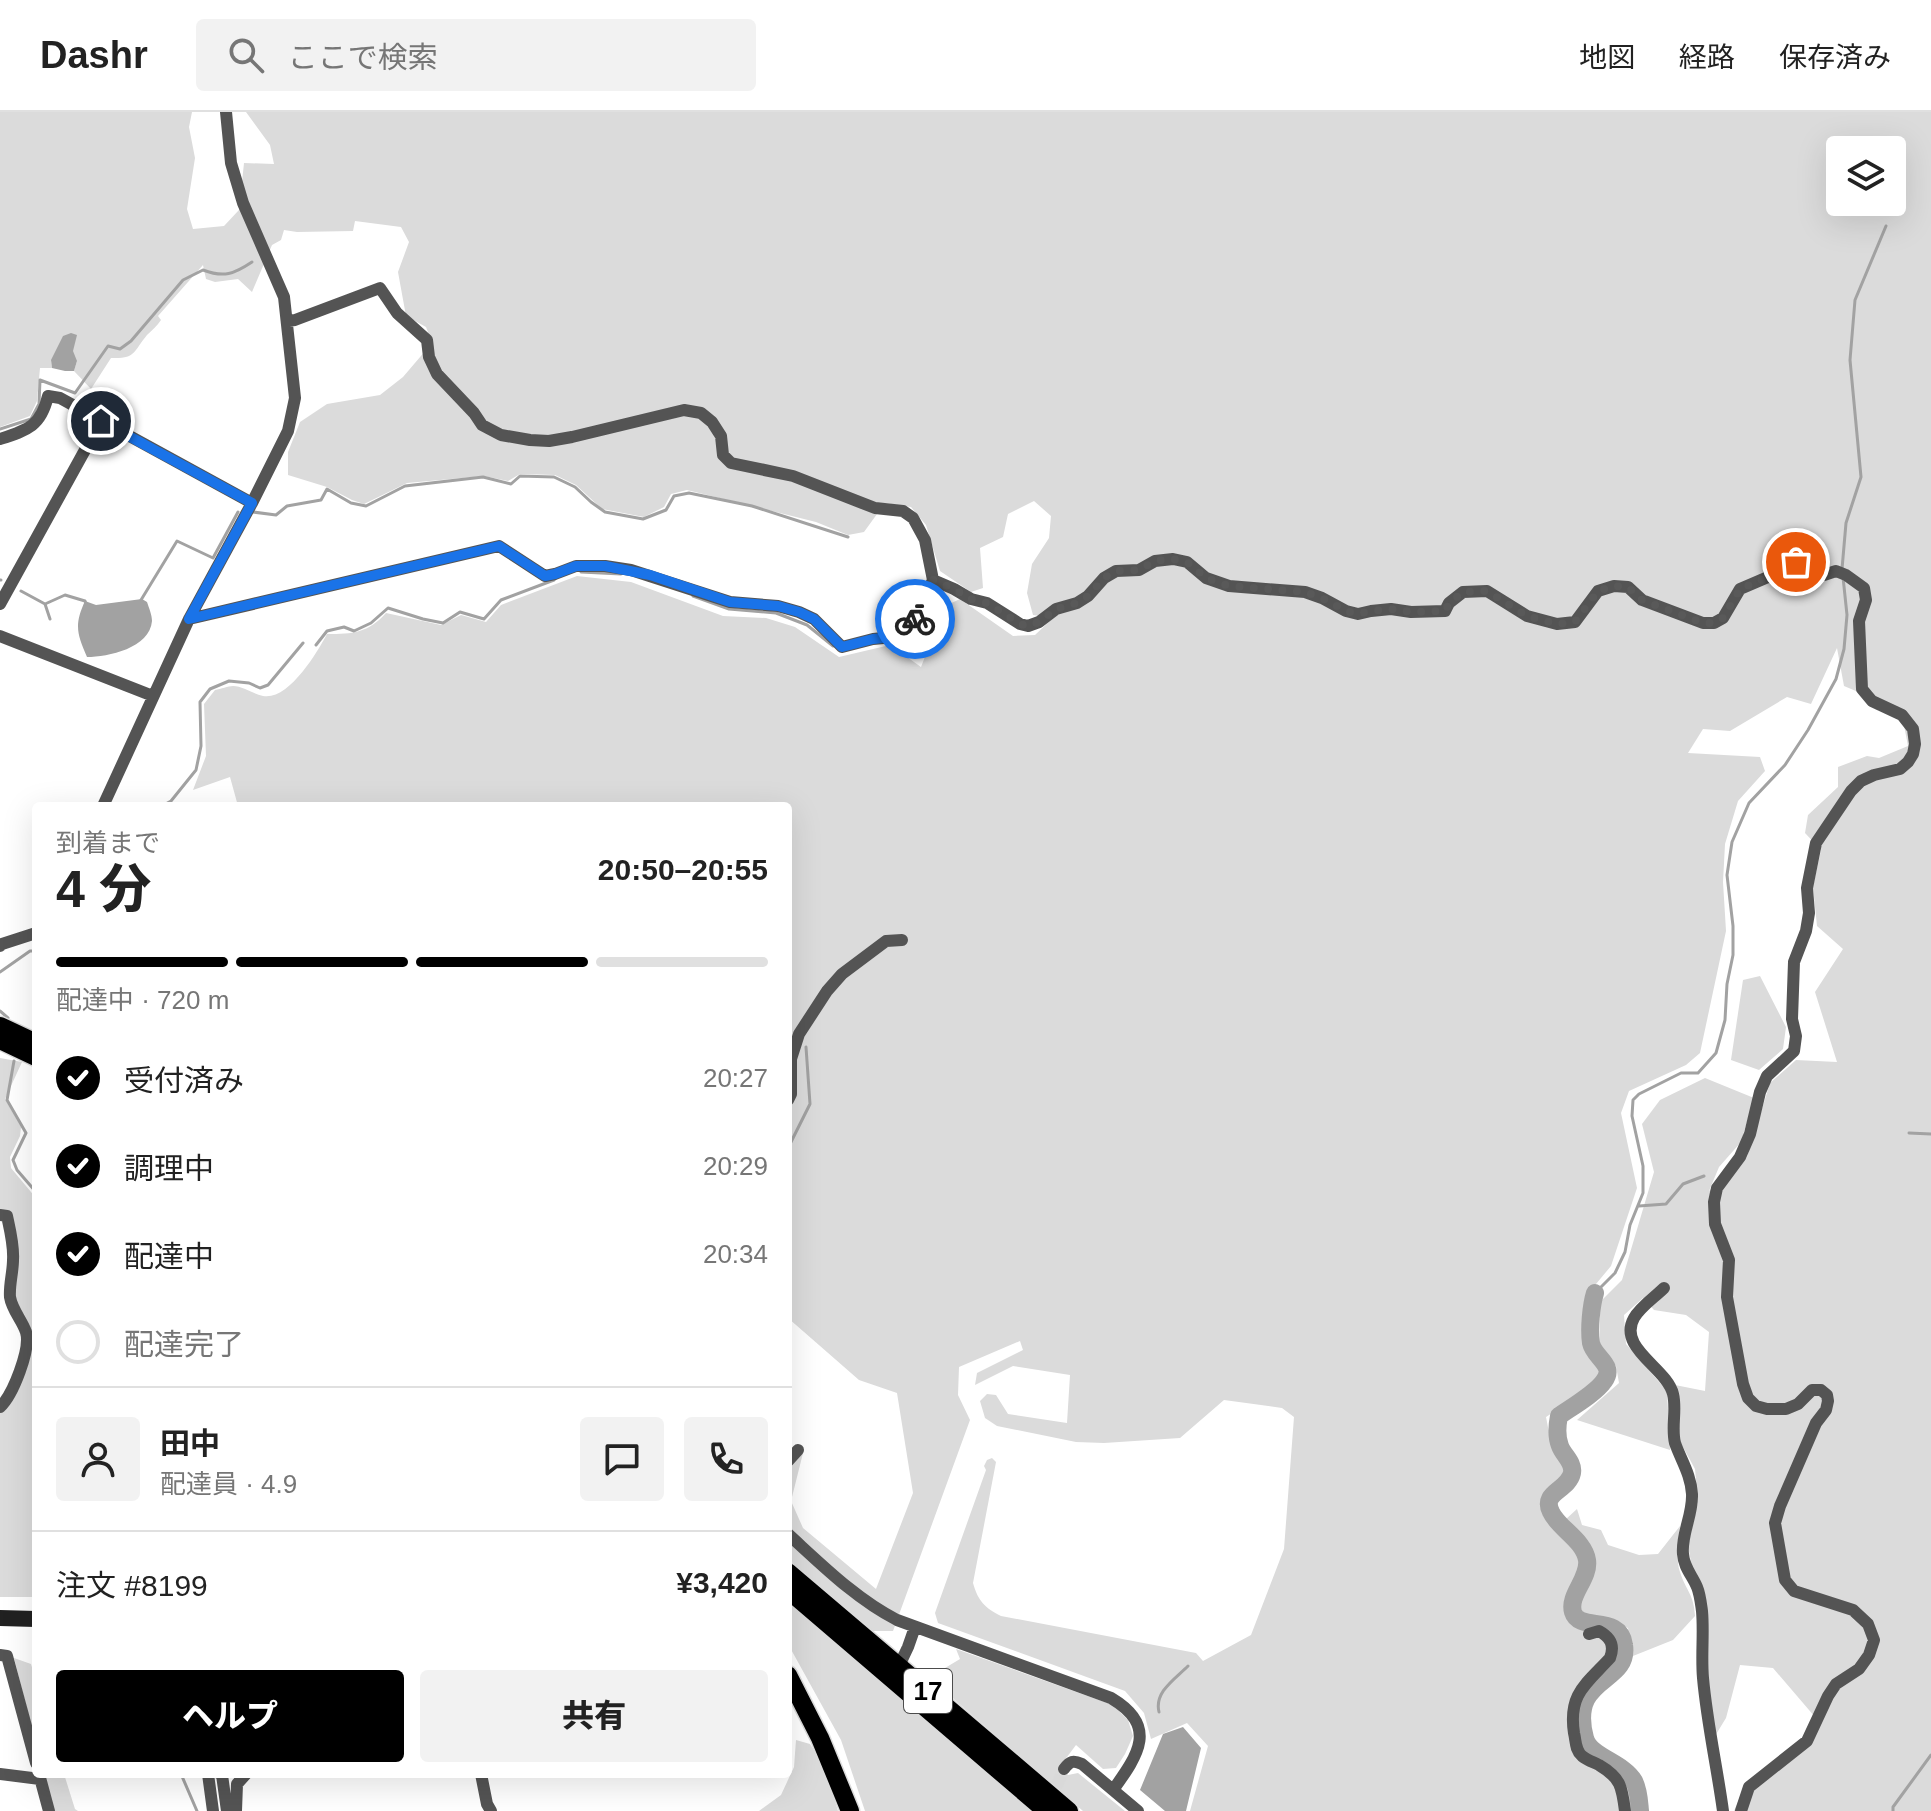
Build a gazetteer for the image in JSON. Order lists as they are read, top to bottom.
{
  "streets": {
    "main road": ["17"]
  },
  "page": {
    "header": "Dashr",
    "search": "ここで検索",
    "nav": ["地図", "経路", "保存済み"],
    "heading": ["4 分", "到着まで", "20:50–20:55"],
    "panel": [
      "田中",
      "配達員 · 4.9",
      "注文 #8199",
      "¥3,420"
    ],
    "bar": "配達中 · 720 m",
    "list": [
      ["受付済み", "20:27"],
      ["調理中", "20:29"],
      ["配達中", "20:34"],
      "配達完了"
    ],
    "buttons": ["ヘルプ", "共有"]
  }
}
